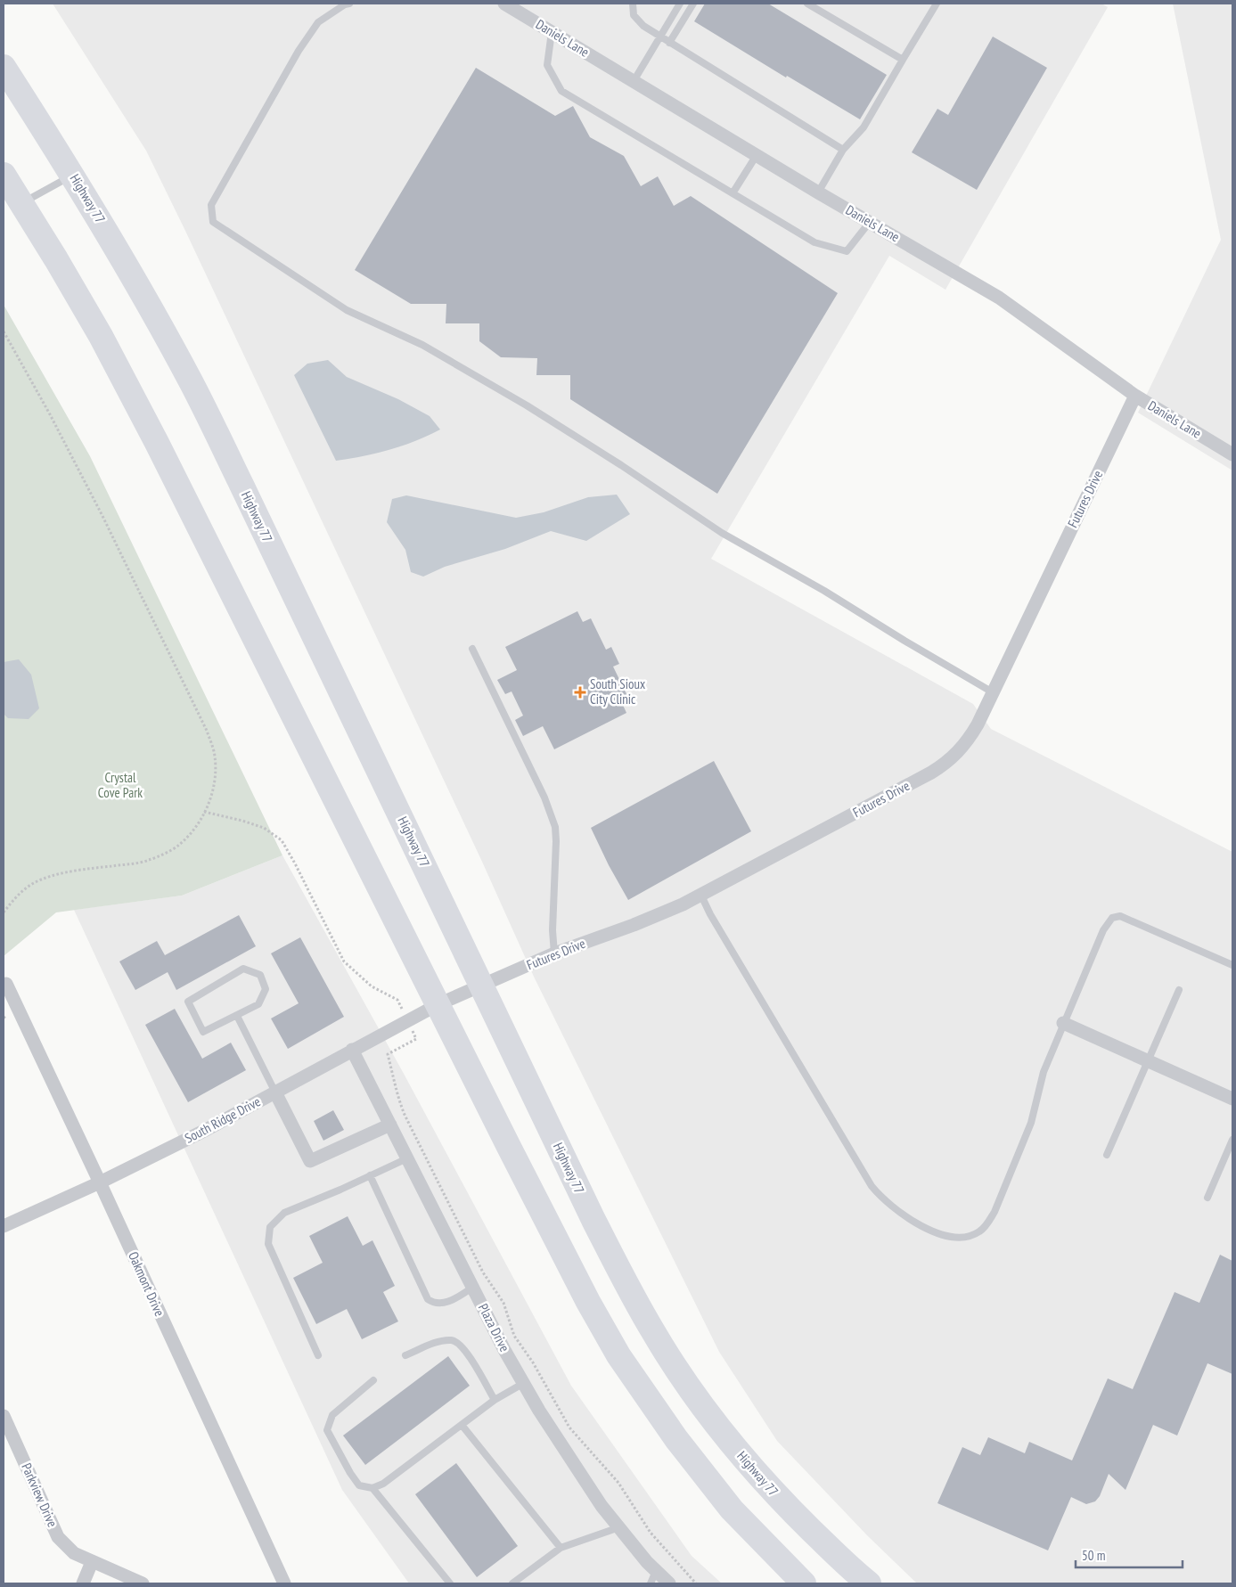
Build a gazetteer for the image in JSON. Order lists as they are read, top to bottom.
{
  "streets": {
    "highway": ["Highway 77"],
    "street": [
      "Daniels Lane",
      "Futures Drive",
      "South Ridge Drive",
      "Oakmont Drive",
      "Plaza Drive",
      "Parkview Drive"
    ]
  },
  "crossings": [
    ["Daniels Lane", "Futures Drive"],
    ["Highway 77", "Futures Drive"],
    ["Futures Drive", "South Ridge Drive"],
    ["South Ridge Drive", "Oakmont Drive"],
    ["South Ridge Drive", "Plaza Drive"]
  ],
  "parks": ["Crystal Cove Park"],
  "places": {
    "health": ["South Sioux City Clinic"]
  },
  "scale_bar": "50 m"
}
